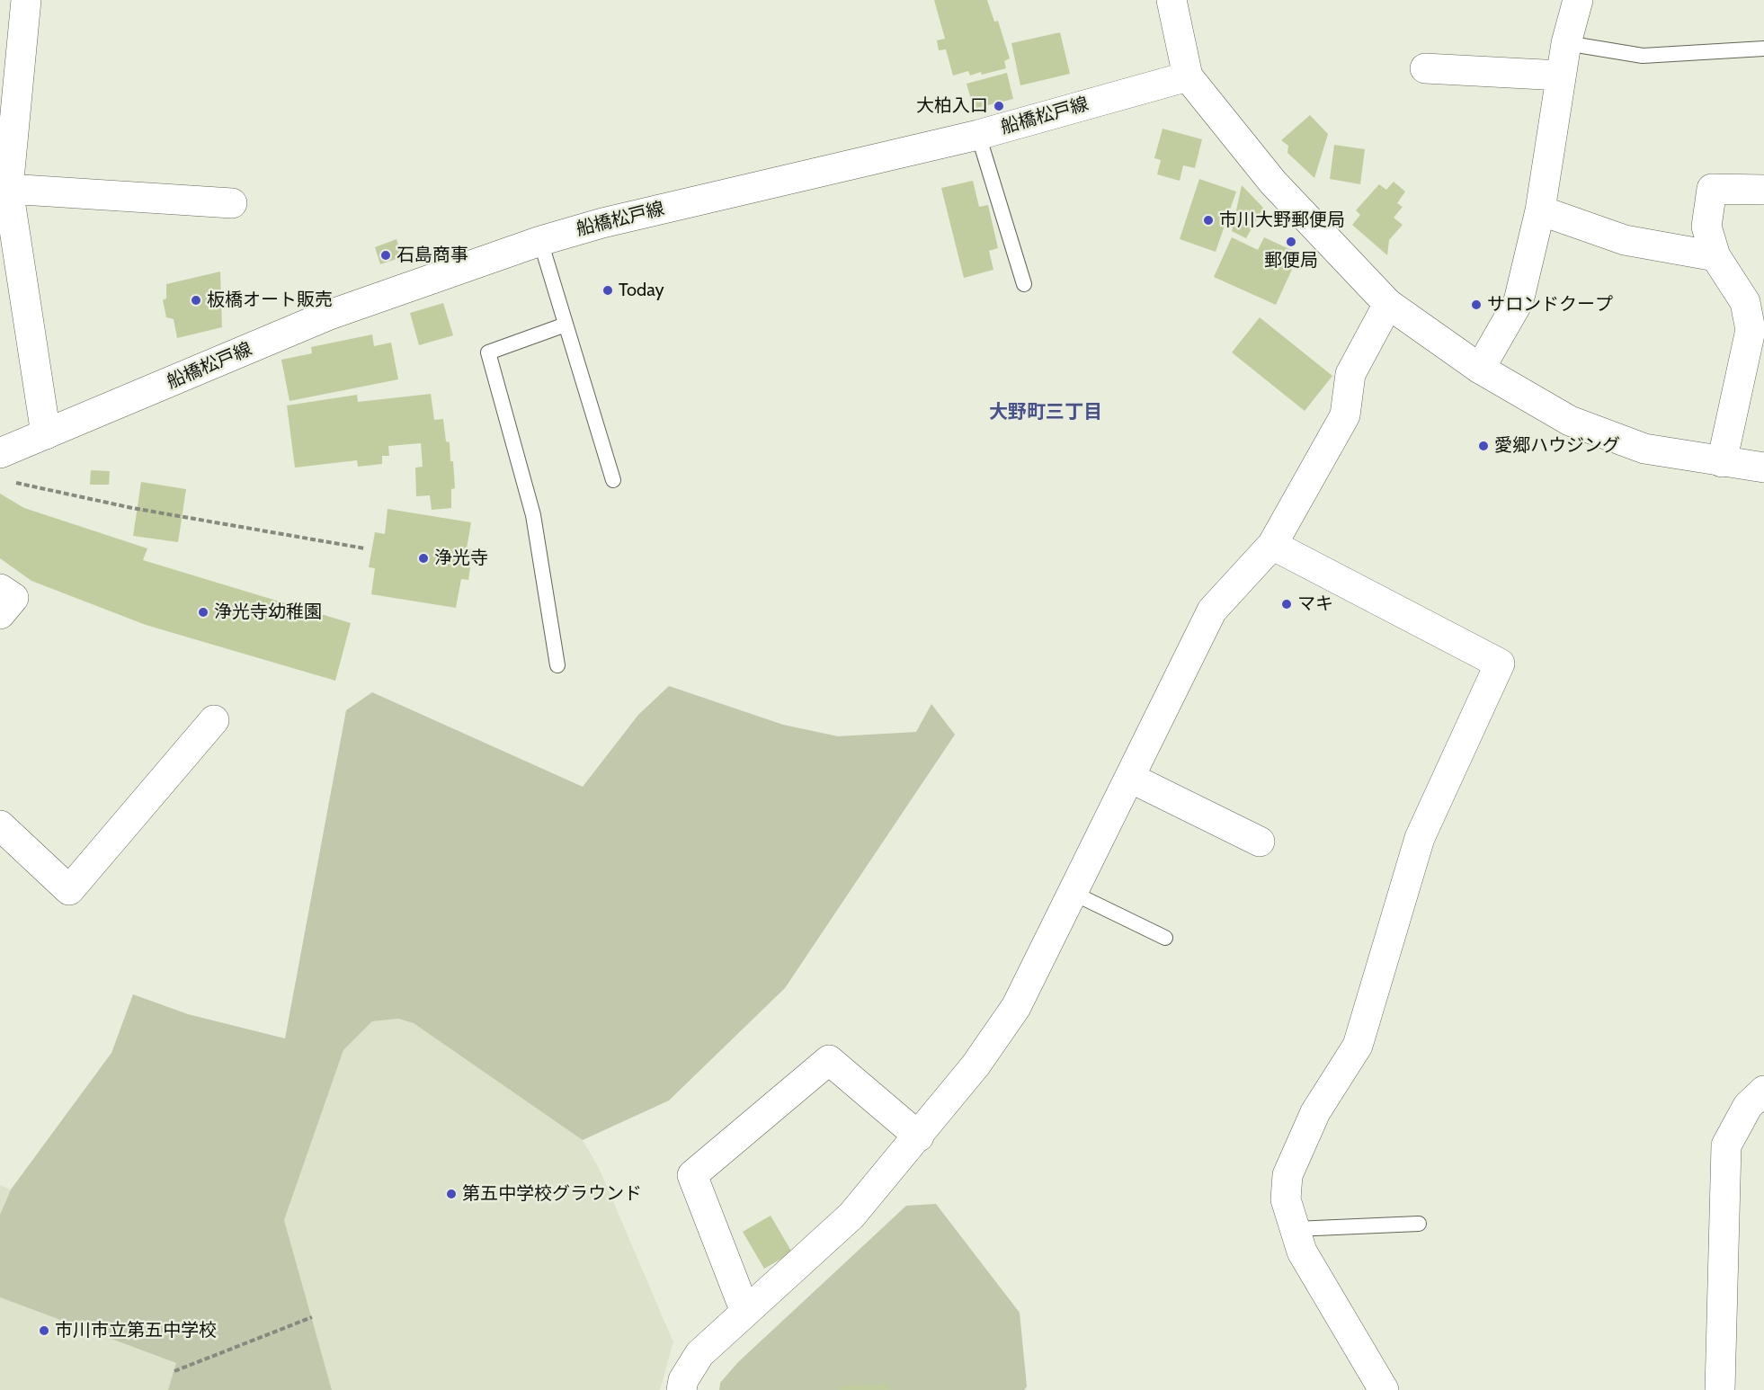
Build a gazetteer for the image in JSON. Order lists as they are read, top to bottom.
{
  "streets": {
    "street": ["船橋松戸線"]
  },
  "districts": ["大野町三丁目"],
  "places": [
    "大柏入口",
    "市川大野郵便局",
    "郵便局",
    "石島商事",
    "Today",
    "板橋オート販売",
    "サロンドクープ",
    "愛郷ハウジング",
    "浄光寺",
    "マキ",
    "浄光寺幼稚園",
    "第五中学校グラウンド",
    "市川市立第五中学校"
  ]
}
